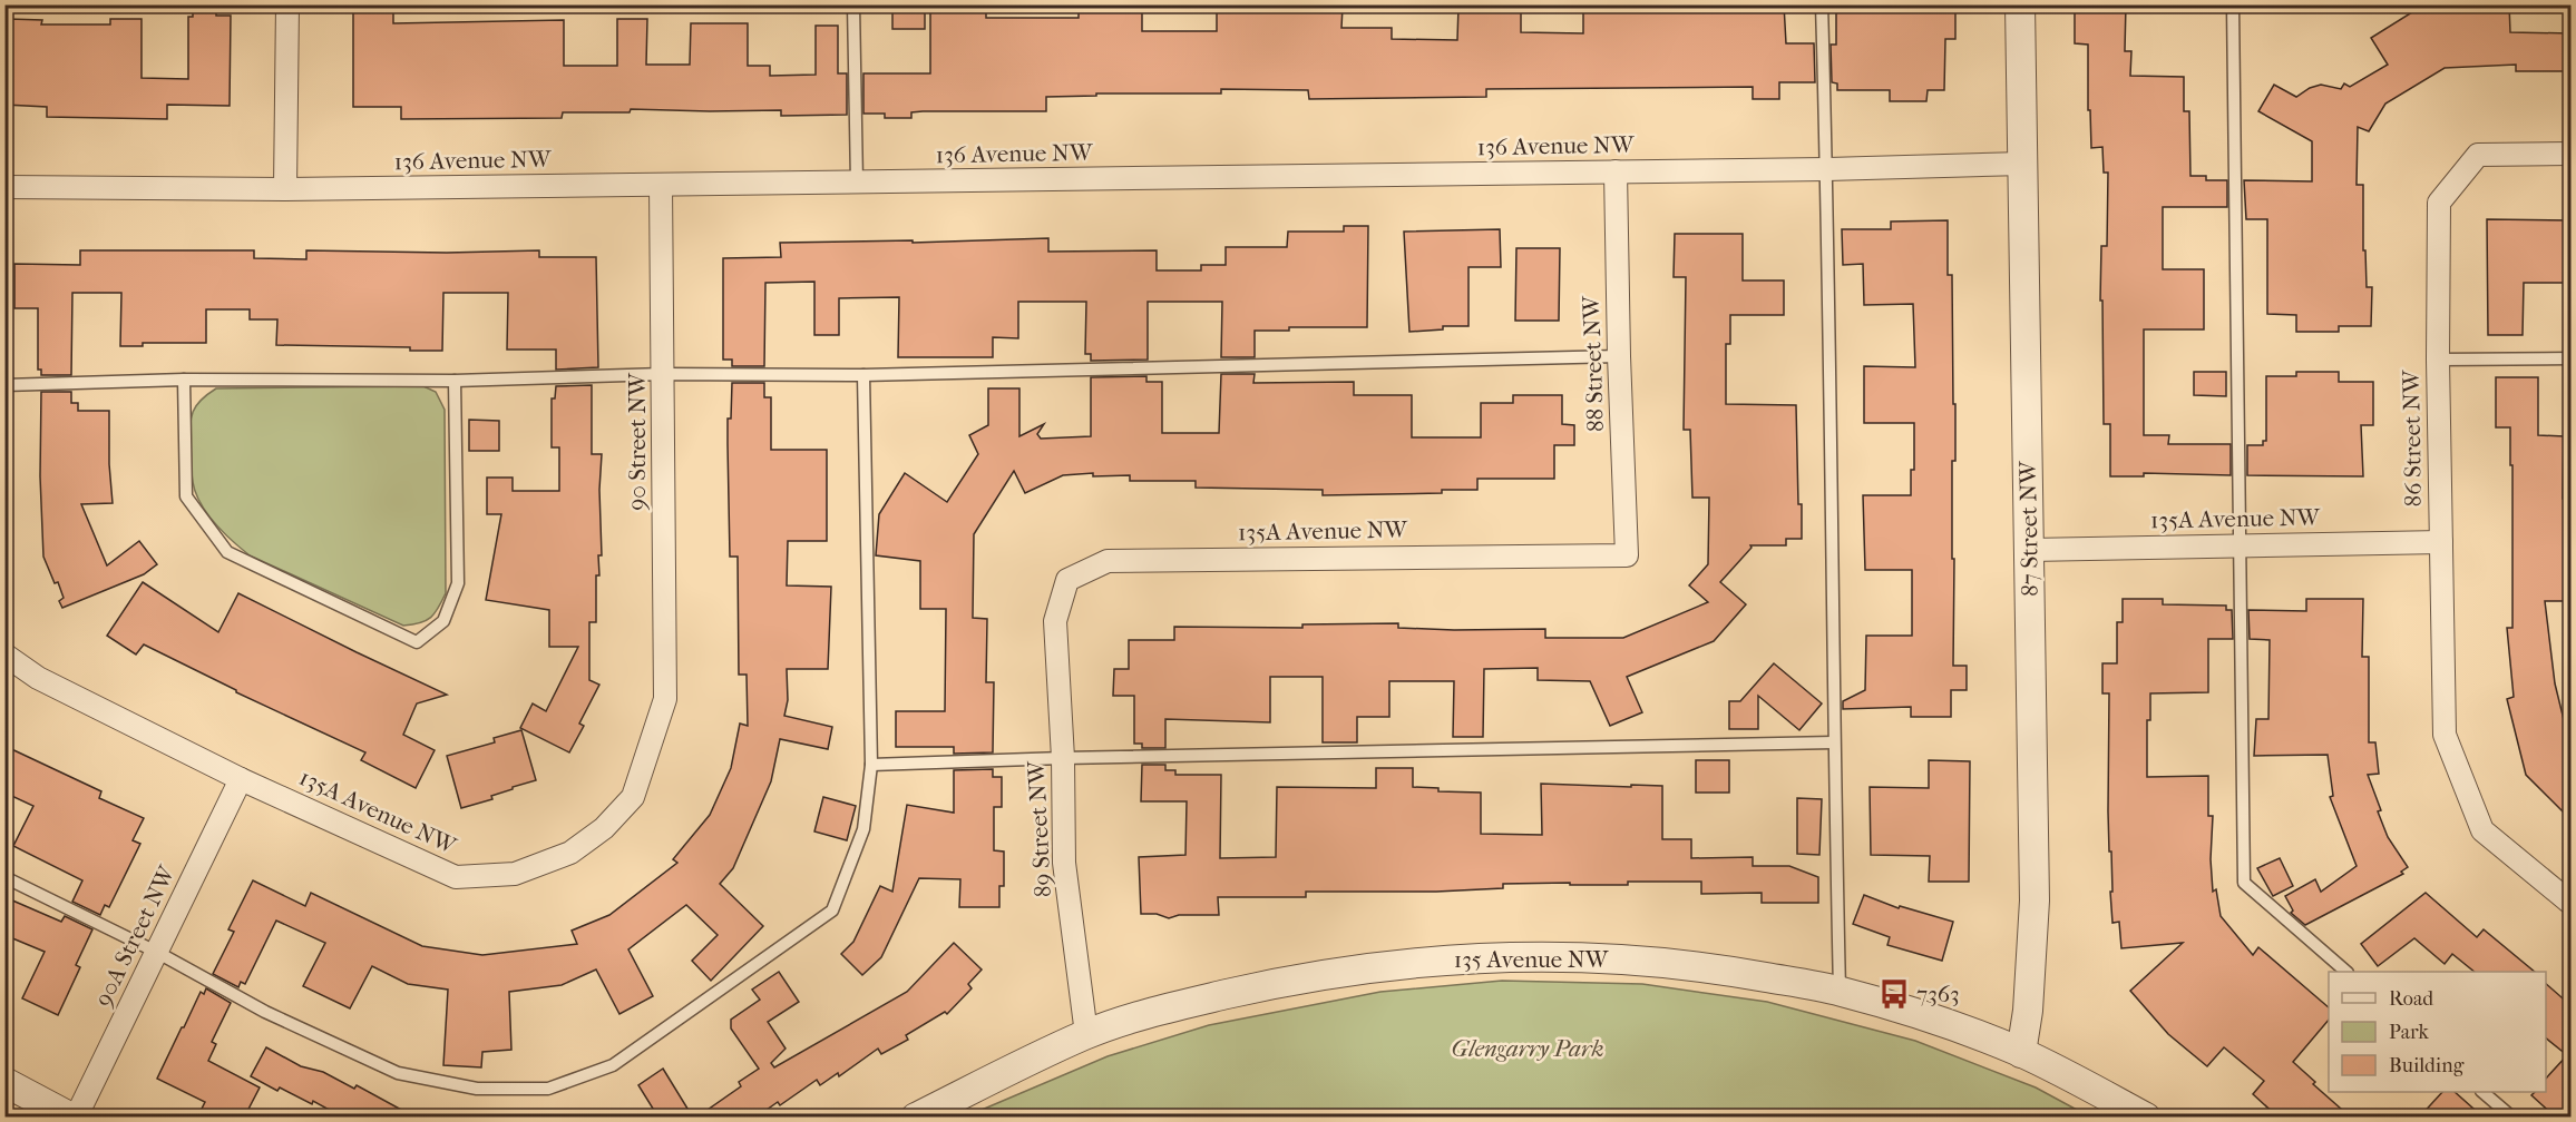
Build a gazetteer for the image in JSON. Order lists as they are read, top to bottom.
{
  "streets": {
    "street": [
      "136 Avenue NW",
      "88 Street NW",
      "86 Street NW",
      "90 Street NW",
      "135A Avenue NW",
      "87 Street NW",
      "89 Street NW",
      "90A Street NW",
      "135 Avenue NW"
    ]
  },
  "crossings": [
    ["136 Avenue NW", "88 Street NW"],
    ["136 Avenue NW", "90 Street NW"],
    ["136 Avenue NW", "87 Street NW"],
    ["88 Street NW", "135A Avenue NW"],
    ["86 Street NW", "135A Avenue NW"],
    ["90 Street NW", "135A Avenue NW"],
    ["135A Avenue NW", "87 Street NW"],
    ["135A Avenue NW", "89 Street NW"],
    ["135A Avenue NW", "90A Street NW"],
    ["87 Street NW", "135 Avenue NW"],
    ["89 Street NW", "135 Avenue NW"]
  ],
  "parks": ["Glengarry Park"],
  "places": {
    "bus stop": ["7363"]
  },
  "legend": ["Road", "Park", "Building"]
}
